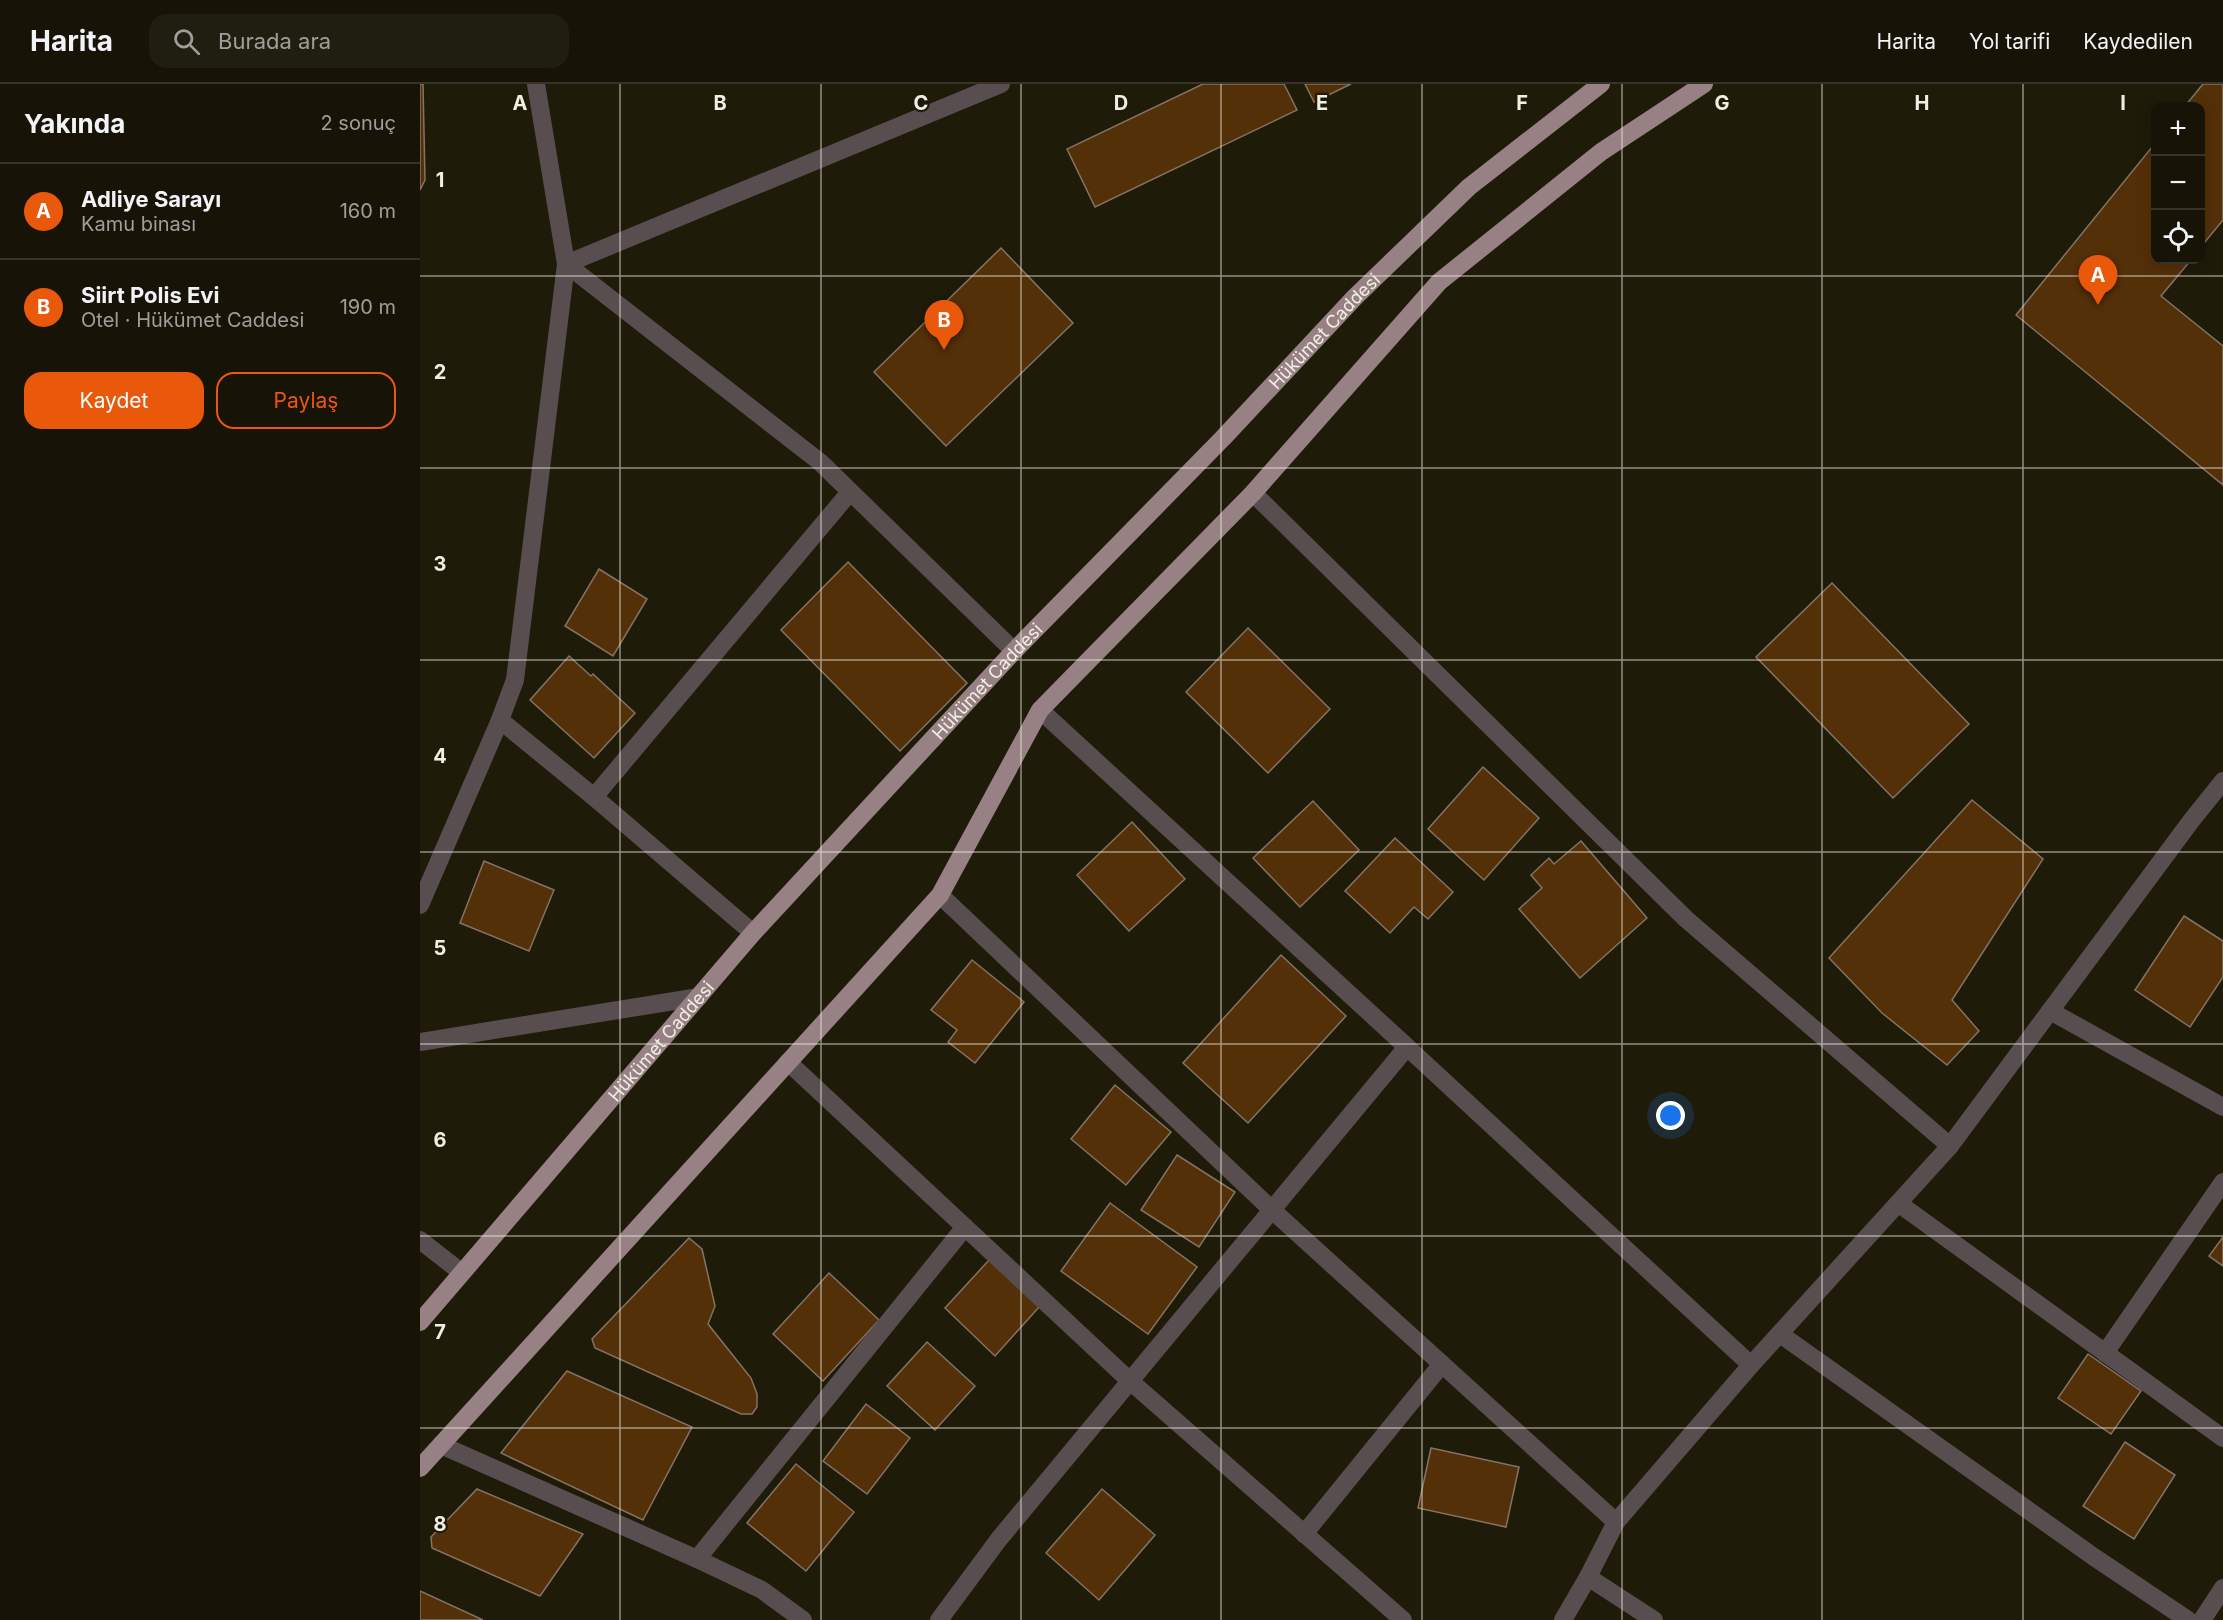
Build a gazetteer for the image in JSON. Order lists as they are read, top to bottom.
{
  "streets": {
    "main road": ["Hükümet Caddesi"]
  },
  "page": {
    "header": "Harita",
    "search": "Burada ara",
    "nav": ["Harita", "Yol tarifi", "Kaydedilen"],
    "heading": ["Yakında", "2 sonuç"],
    "map_buttons": ["+", "−"],
    "list": [
      {
        "mark": "A",
        "name": "Adliye Sarayı",
        "note": "Kamu binası",
        "value": "160 m"
      },
      {
        "mark": "B",
        "name": "Siirt Polis Evi",
        "note": "Otel · Hükümet Caddesi",
        "value": "190 m"
      }
    ],
    "pins": ["A", "B"],
    "buttons": ["Kaydet", "Paylaş"]
  },
  "grid": {
    "columns": [
      "A",
      "B",
      "C",
      "D",
      "E",
      "F",
      "G",
      "H",
      "I"
    ],
    "rows": [
      "1",
      "2",
      "3",
      "4",
      "5",
      "6",
      "7",
      "8"
    ]
  }
}
